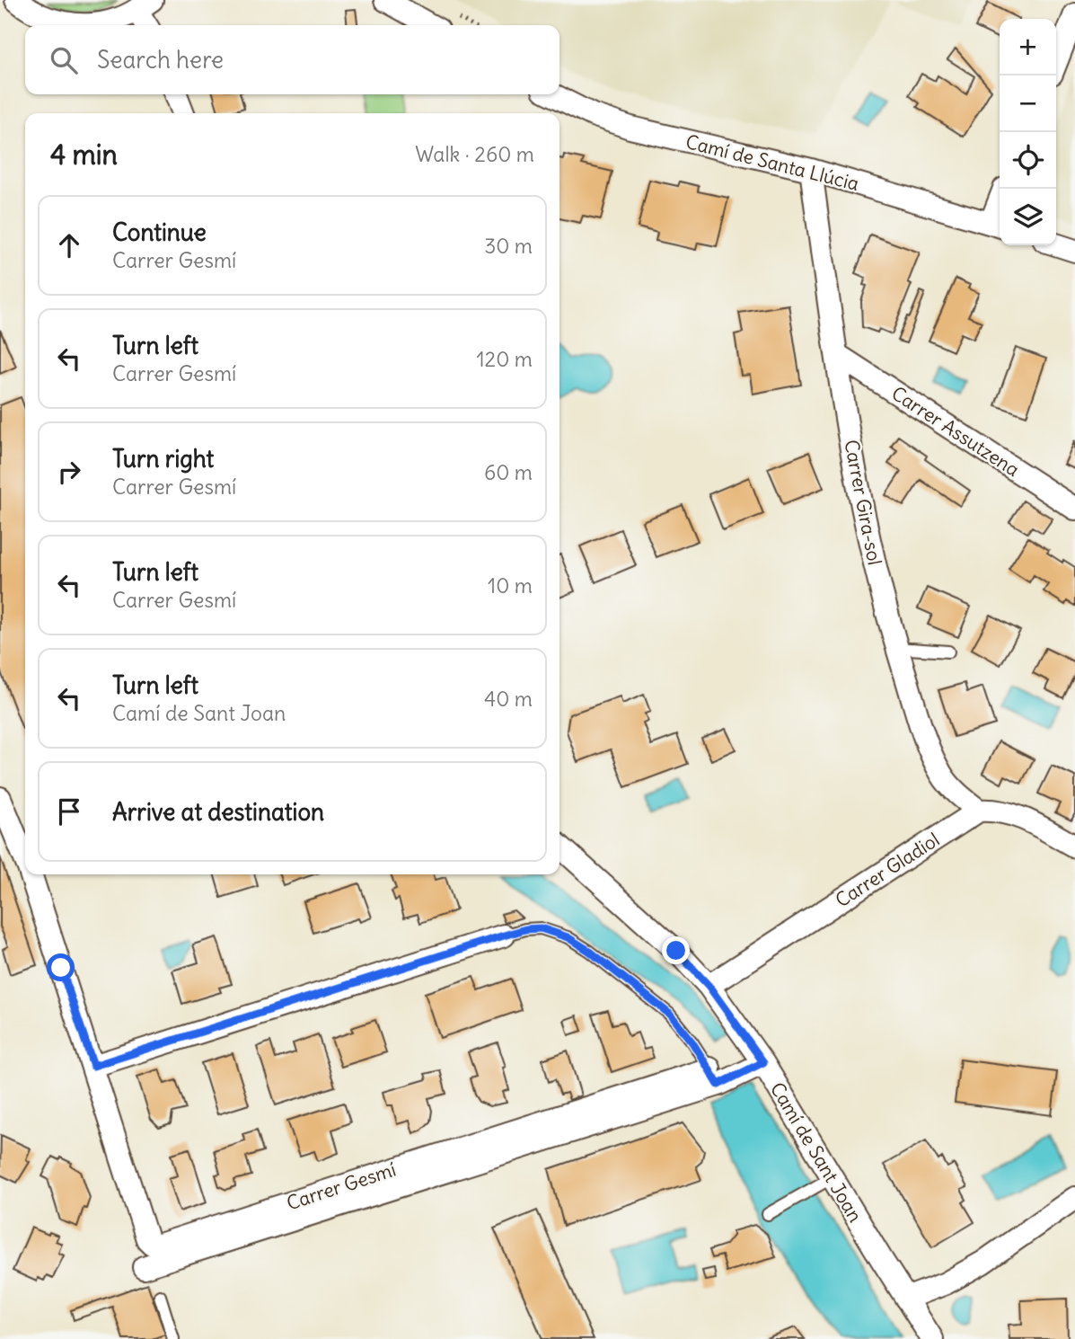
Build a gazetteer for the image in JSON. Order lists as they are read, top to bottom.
{
  "streets": {
    "street": [
      "Camí de Santa Llúcia",
      "Carrer Assutzena",
      "Carrer Gira-sol",
      "Carrer Gladiol",
      "Camí de Sant Joan",
      "Carrer Gesmí"
    ]
  },
  "crossings": [
    ["Camí de Santa Llúcia", "Carrer Gira-sol"],
    ["Carrer Assutzena", "Carrer Gira-sol"],
    ["Carrer Gira-sol", "Carrer Gladiol"],
    ["Carrer Gladiol", "Camí de Sant Joan"],
    ["Camí de Sant Joan", "Carrer Gesmí"]
  ],
  "page": {
    "map_buttons": ["+", "−"],
    "search": "Search here",
    "heading": ["4 min", "Walk · 260 m"],
    "list": [
      ["Continue", "Carrer Gesmí", "30 m"],
      ["Turn left", "Carrer Gesmí", "120 m"],
      ["Turn right", "Carrer Gesmí", "60 m"],
      ["Turn left", "Carrer Gesmí", "10 m"],
      ["Turn left", "Camí de Sant Joan", "40 m"],
      "Arrive at destination"
    ]
  }
}
